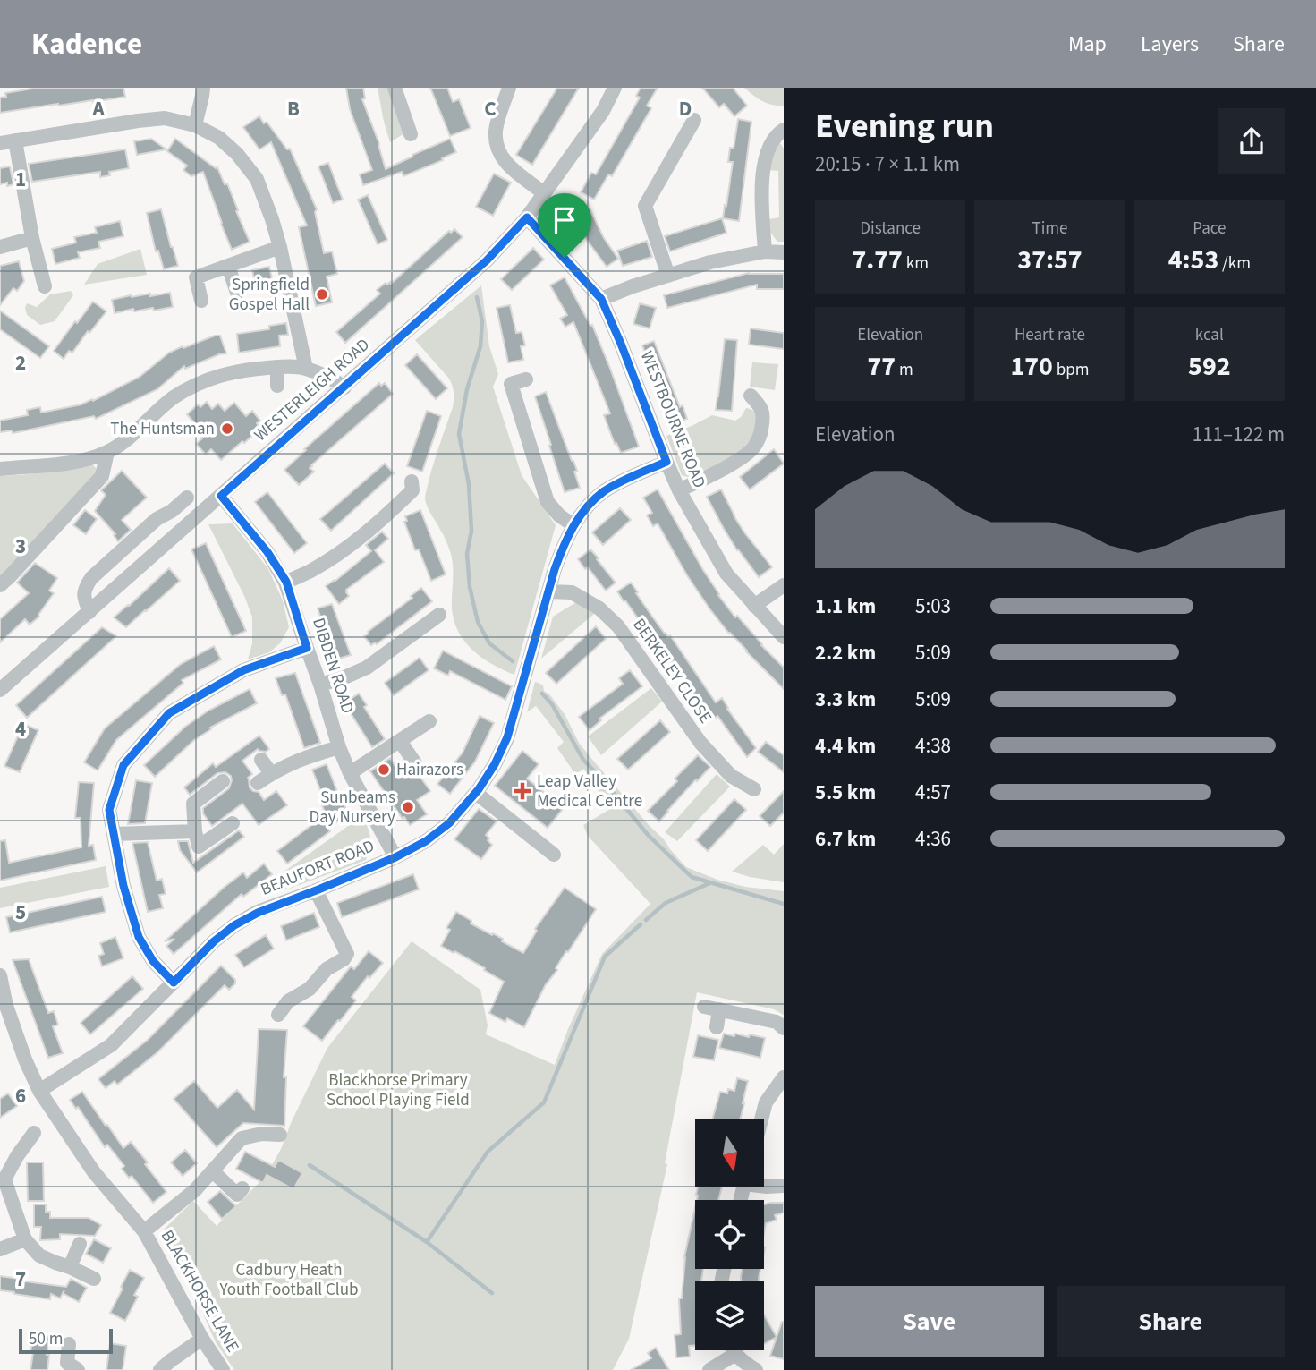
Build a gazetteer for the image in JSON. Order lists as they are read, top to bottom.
{
  "streets": {
    "street": [
      "WESTERLEIGH ROAD",
      "WESTBOURNE ROAD",
      "DIBDEN ROAD",
      "BERKELEY CLOSE",
      "BEAUFORT ROAD",
      "BLACKHORSE LANE"
    ]
  },
  "crossings": [
    ["WESTERLEIGH ROAD", "WESTBOURNE ROAD"],
    ["WESTERLEIGH ROAD", "DIBDEN ROAD"],
    ["WESTBOURNE ROAD", "BEAUFORT ROAD"],
    ["DIBDEN ROAD", "BEAUFORT ROAD"],
    ["BERKELEY CLOSE", "BEAUFORT ROAD"],
    ["BEAUFORT ROAD", "BLACKHORSE LANE"]
  ],
  "parks": ["Blackhorse Primary School Playing Field", "Cadbury Heath Youth Football Club"],
  "places": {
    "other": [
      "Springfield Gospel Hall",
      "The Huntsman",
      "Hairazors",
      "Sunbeams Day Nursery"
    ],
    "health": ["Leap Valley Medical Centre"]
  },
  "scale_bar": "50 m",
  "north": "bottom",
  "page": {
    "header": "Kadence",
    "nav": ["Map", "Layers", "Share"],
    "heading": ["Evening run", "20:15 · 7 × 1.1 km"],
    "stats": [
      ["Distance", "7.77 km"],
      ["Time", "37:57"],
      ["Pace", "4:53 /km"],
      ["Elevation", "77 m"],
      ["Heart rate", "170 bpm"],
      ["kcal", "592"]
    ],
    "chart": ["Elevation", "111–122 m"],
    "list": [
      {
        "name": "1.1 km",
        "note": "5:03"
      },
      {
        "name": "2.2 km",
        "note": "5:09"
      },
      {
        "name": "3.3 km",
        "note": "5:09"
      },
      {
        "name": "4.4 km",
        "note": "4:38"
      },
      {
        "name": "5.5 km",
        "note": "4:57"
      },
      {
        "name": "6.7 km",
        "note": "4:36"
      }
    ],
    "buttons": ["Save", "Share"],
    "scale": "50 m"
  },
  "grid": {
    "columns": [
      "A",
      "B",
      "C",
      "D"
    ],
    "rows": [
      "1",
      "2",
      "3",
      "4",
      "5",
      "6",
      "7"
    ]
  }
}
